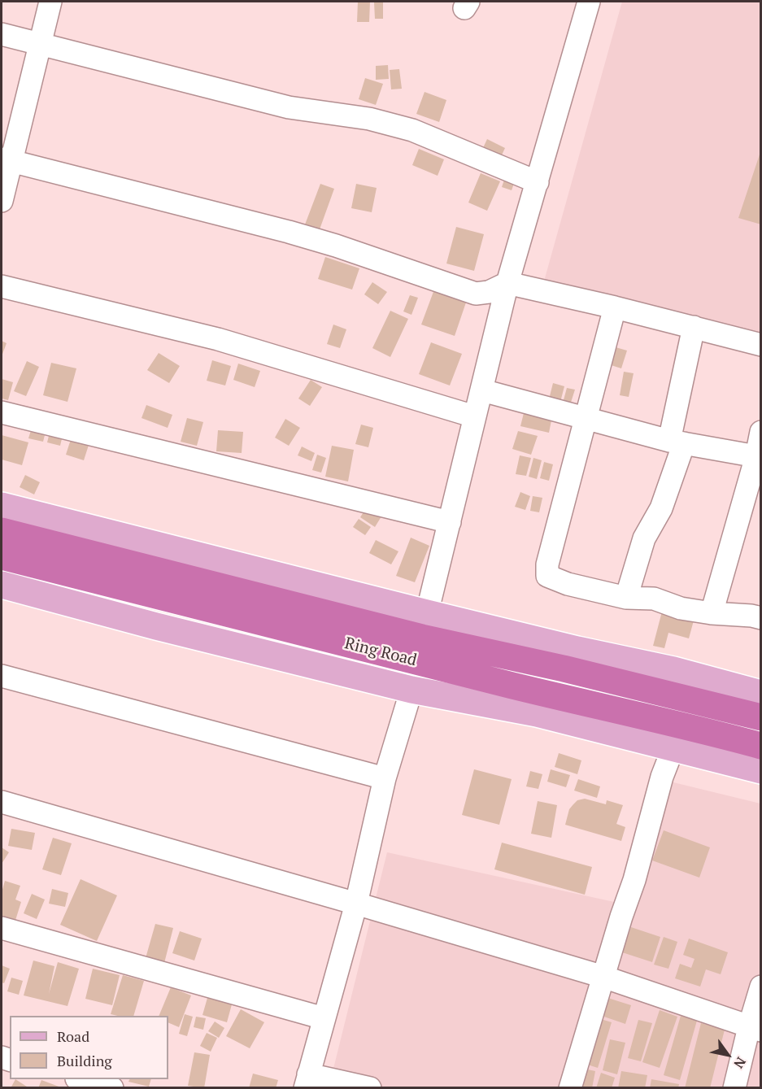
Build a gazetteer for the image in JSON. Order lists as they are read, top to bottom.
{
  "streets": {
    "highway": ["Ring Road"]
  },
  "legend": ["Road", "Building"],
  "north": "bottom right"
}
